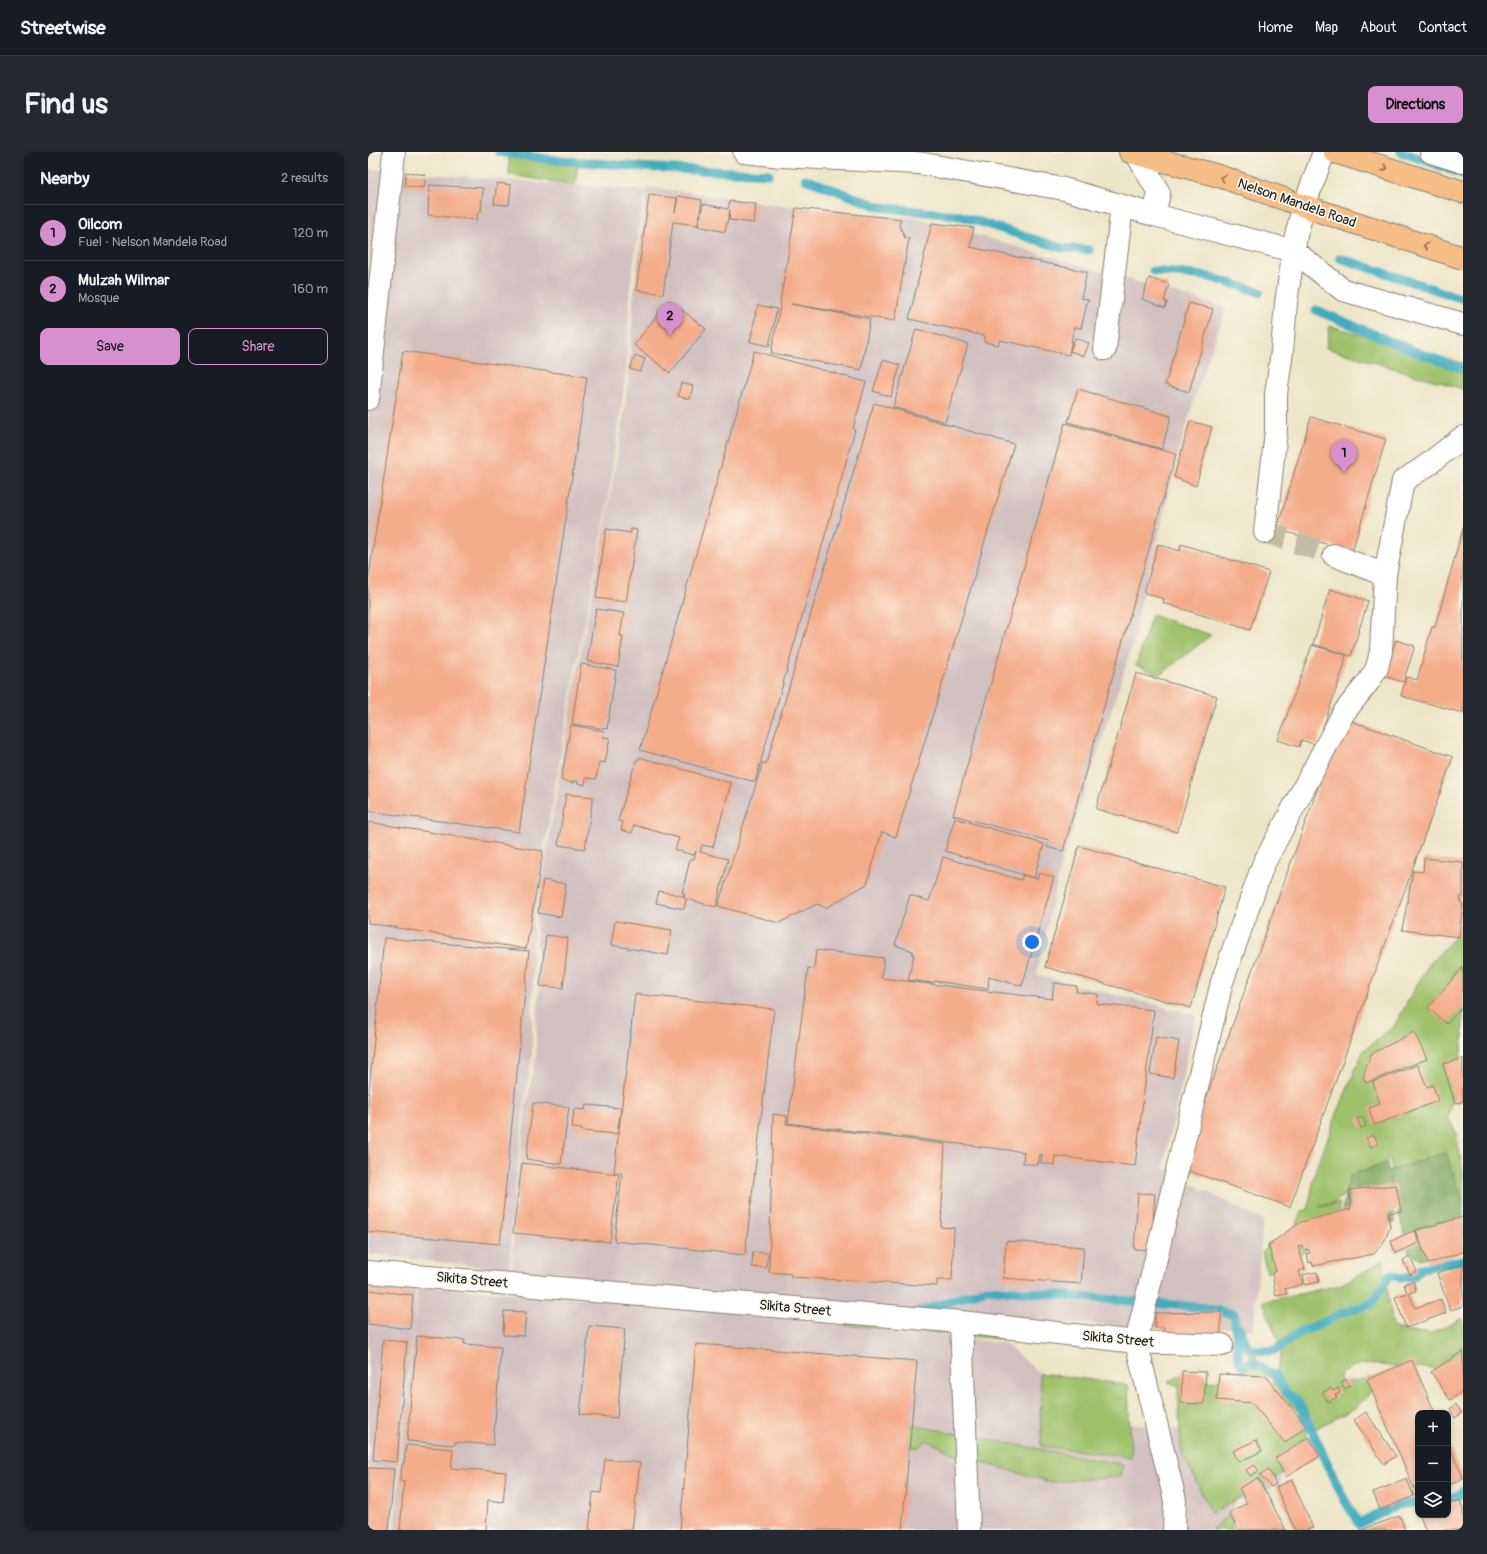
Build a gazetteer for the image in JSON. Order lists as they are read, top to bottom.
{
  "streets": {
    "main road": ["Nelson Mandela Road"],
    "street": ["Sikita Street"]
  },
  "page": {
    "header": "Streetwise",
    "nav": [
      "Home",
      "Map",
      "About",
      "Contact"
    ],
    "buttons": [
      "Directions",
      ["Save", "Share"]
    ],
    "title": "Find us",
    "heading": ["Nearby", "2 results"],
    "list": [
      {
        "mark": "1",
        "name": "Oilcom",
        "note": "Fuel · Nelson Mandela Road",
        "value": "120 m"
      },
      {
        "mark": "2",
        "name": "Mulzah Wilmar",
        "note": "Mosque",
        "value": "160 m"
      }
    ],
    "pins": ["2", "1"],
    "map_buttons": ["+", "−"]
  }
}
